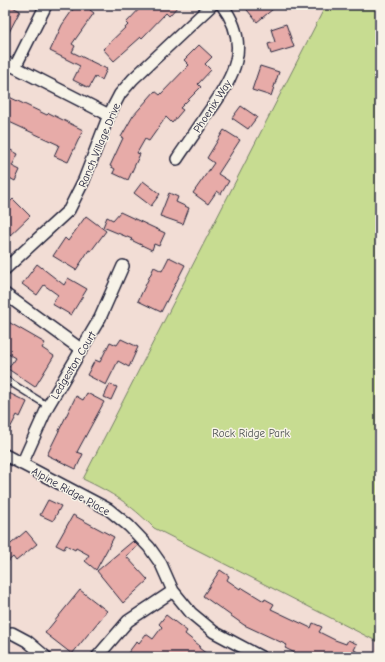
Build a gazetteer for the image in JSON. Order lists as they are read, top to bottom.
{
  "streets": {
    "street": [
      "Phoenix Way",
      "Ranch Village Drive",
      "Ledgeston Court",
      "Alpine Ridge Place"
    ]
  },
  "crossings": [
    ["Ledgeston Court", "Alpine Ridge Place"]
  ],
  "parks": ["Rock Ridge Park"]
}
